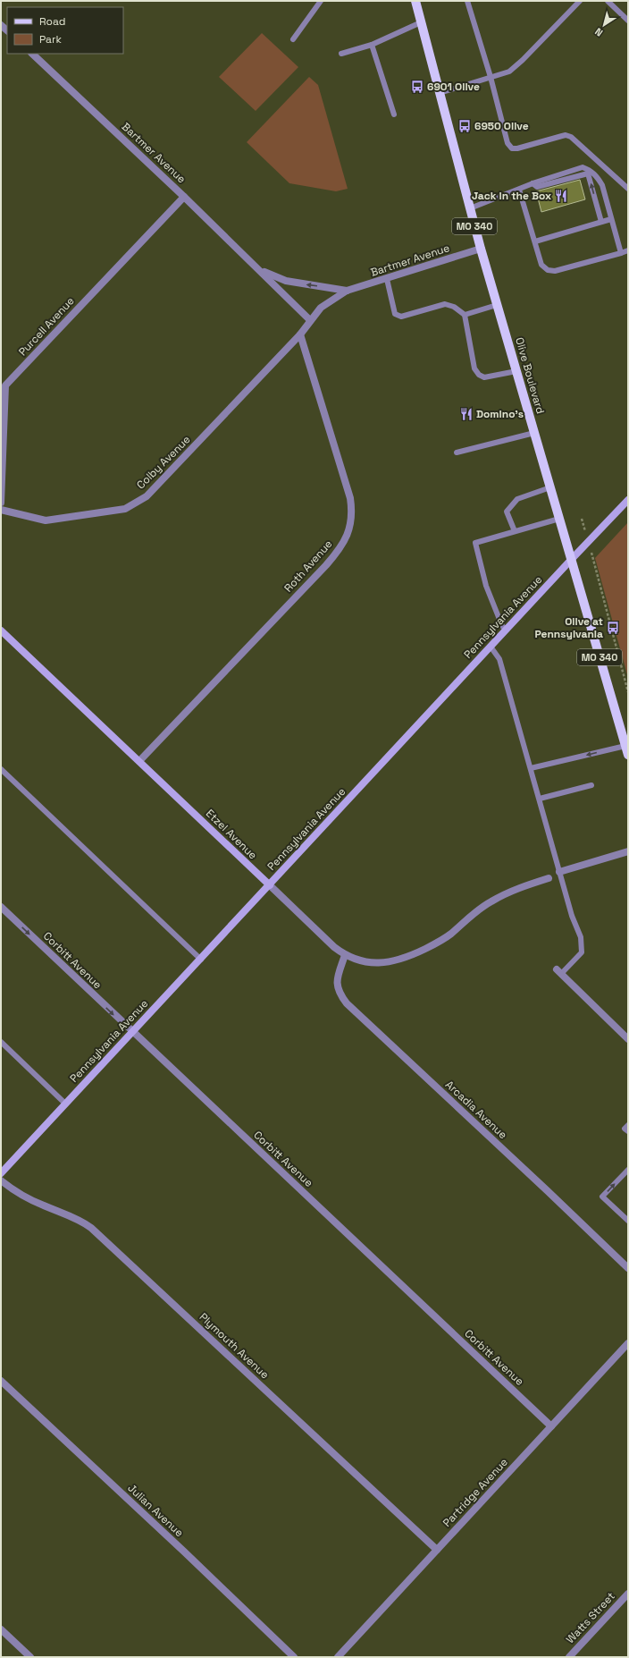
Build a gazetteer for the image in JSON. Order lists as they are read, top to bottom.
{
  "streets": {
    "main road": ["MO 340", "Olive Boulevard"],
    "street": [
      "Bartmer Avenue",
      "Purcell Avenue",
      "Colby Avenue",
      "Roth Avenue",
      "Pennsylvania Avenue",
      "Etzel Avenue",
      "Corbitt Avenue",
      "Arcadia Avenue",
      "Plymouth Avenue",
      "Partridge Avenue",
      "Julian Avenue",
      "Watts Street"
    ]
  },
  "crossings": [
    ["Bartmer Avenue", "Purcell Avenue"],
    ["Bartmer Avenue", "Olive Boulevard"],
    ["Bartmer Avenue", "Colby Avenue"],
    ["Bartmer Avenue", "Roth Avenue"],
    ["Olive Boulevard", "Pennsylvania Avenue"],
    ["Colby Avenue", "Roth Avenue"],
    ["Roth Avenue", "Etzel Avenue"],
    ["Pennsylvania Avenue", "Etzel Avenue"],
    ["Pennsylvania Avenue", "Corbitt Avenue"],
    ["Etzel Avenue", "Arcadia Avenue"],
    ["Corbitt Avenue", "Partridge Avenue"],
    ["Plymouth Avenue", "Partridge Avenue"]
  ],
  "places": {
    "bus stop": ["6901 Olive", "6950 Olive", "Olive at Pennsylvania"],
    "restaurant": ["Jack in the Box", "Domino's"]
  },
  "legend": ["Road", "Park"],
  "north": "bottom left"
}
